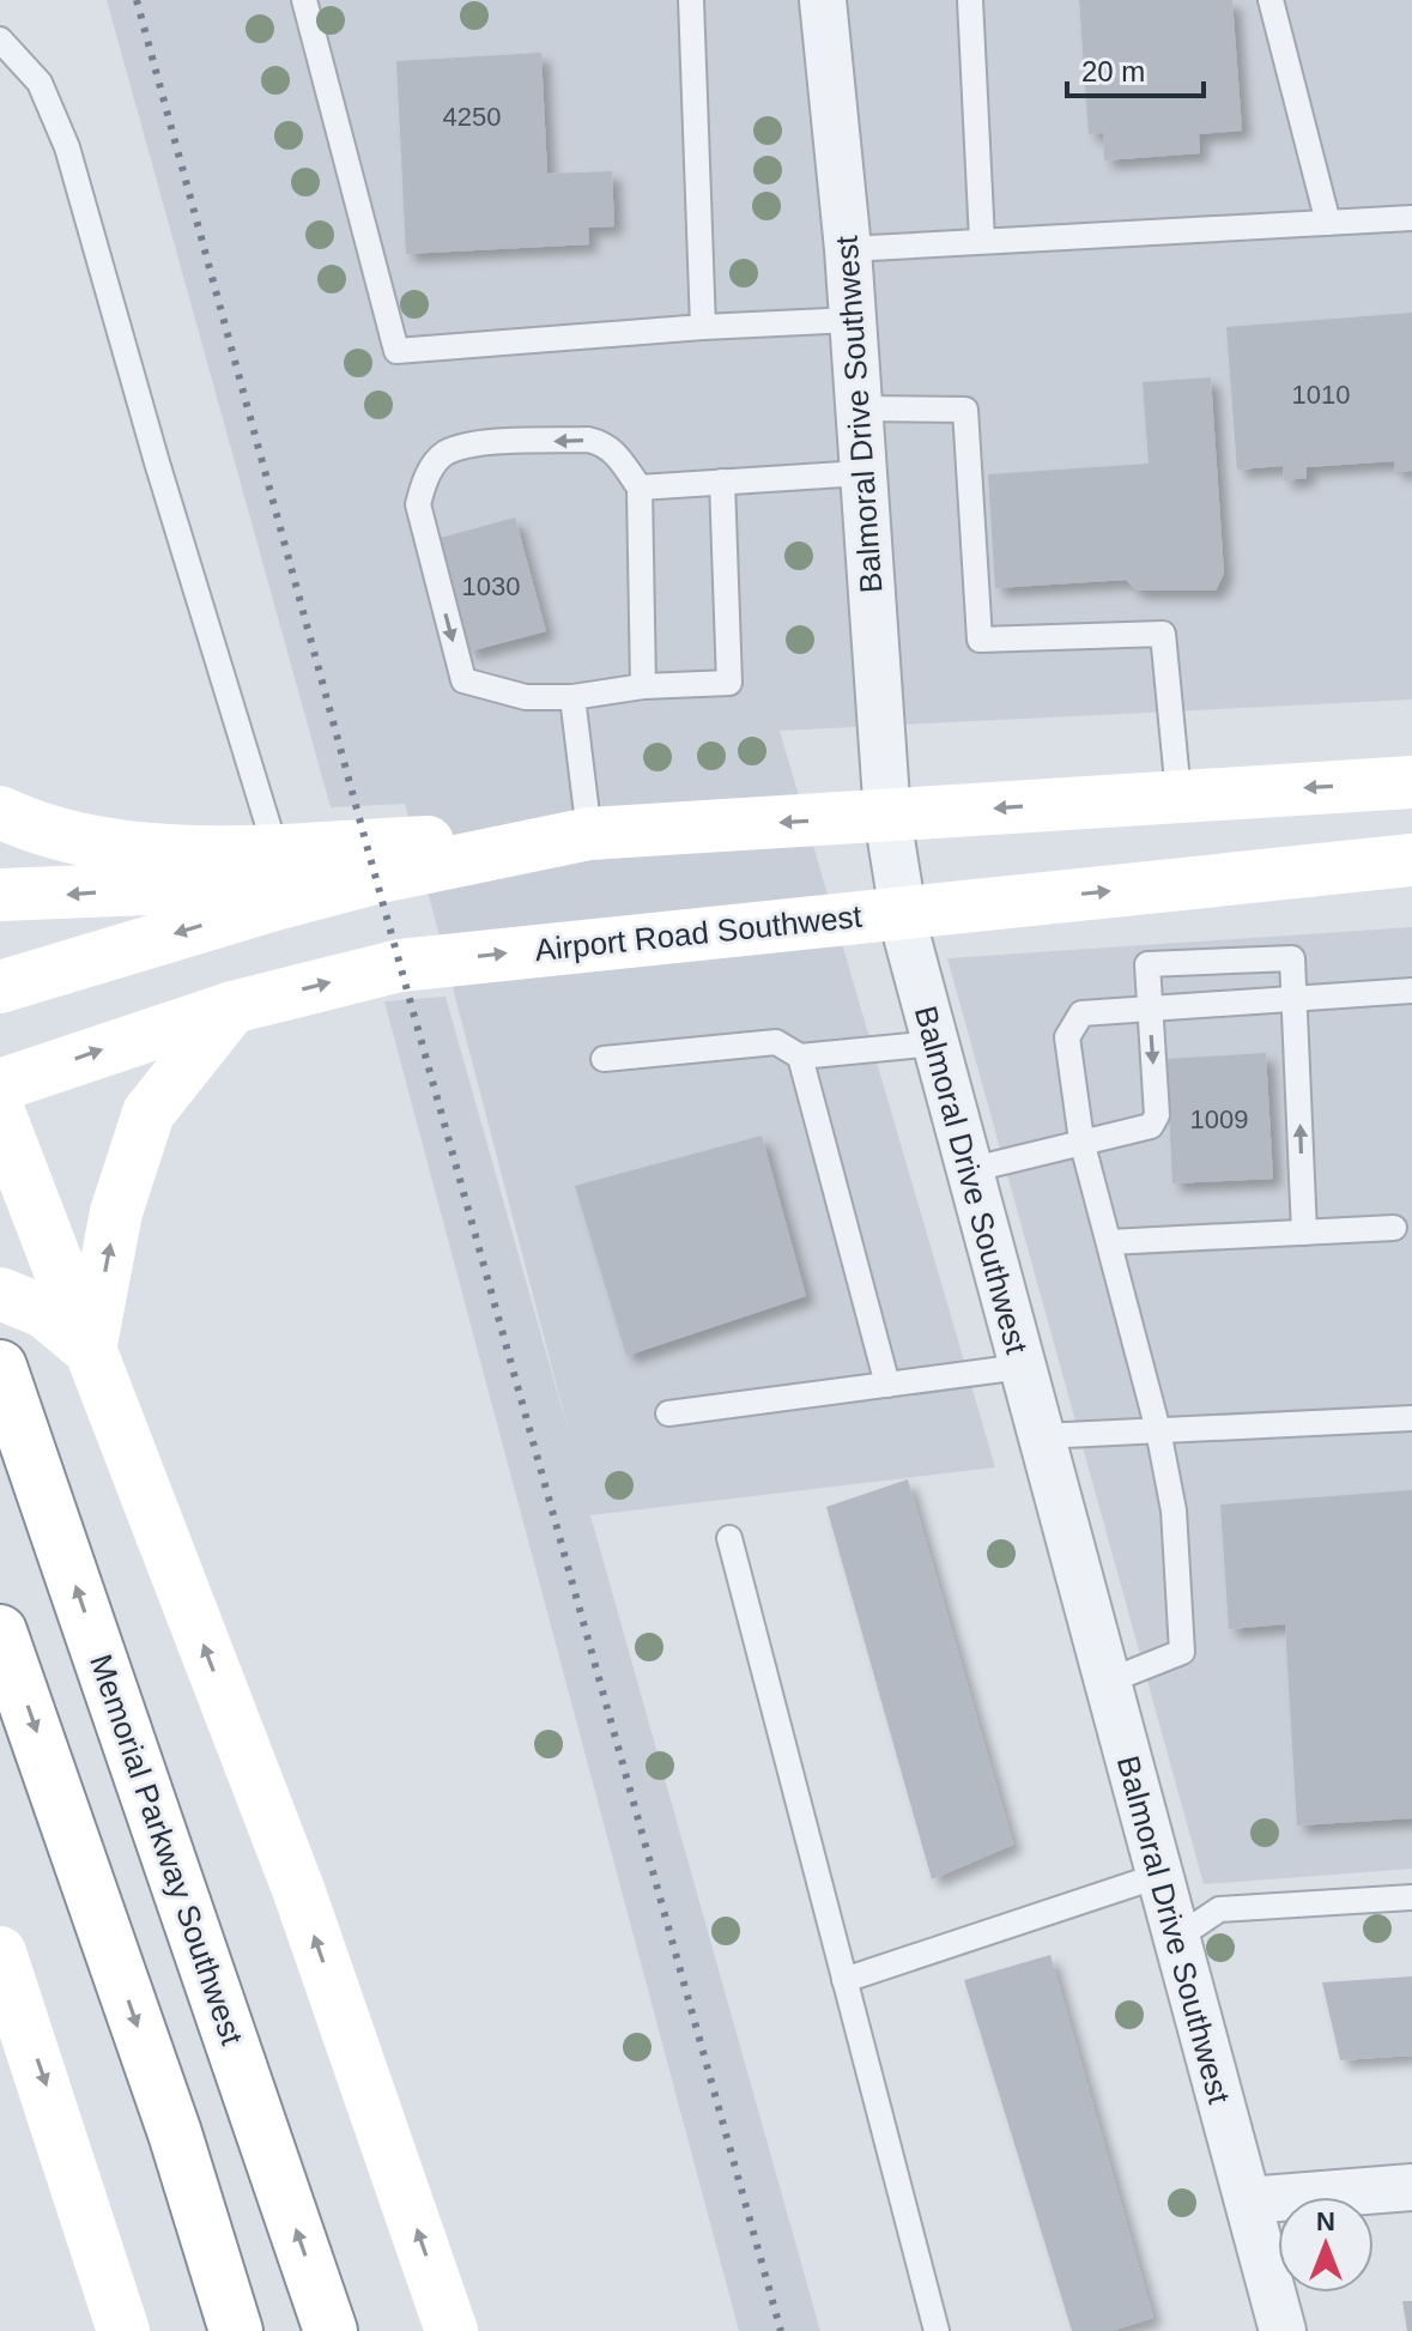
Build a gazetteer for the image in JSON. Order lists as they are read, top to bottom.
{
  "streets": {
    "main road": ["Airport Road Southwest", "Memorial Parkway Southwest"],
    "street": ["Balmoral Drive Southwest"]
  },
  "crossings": [
    ["Balmoral Drive Southwest", "Airport Road Southwest"]
  ],
  "house_numbers": [
    "4250",
    "1010",
    "1030",
    "1009"
  ],
  "scale_bar": "20 m",
  "north": "top"
}
